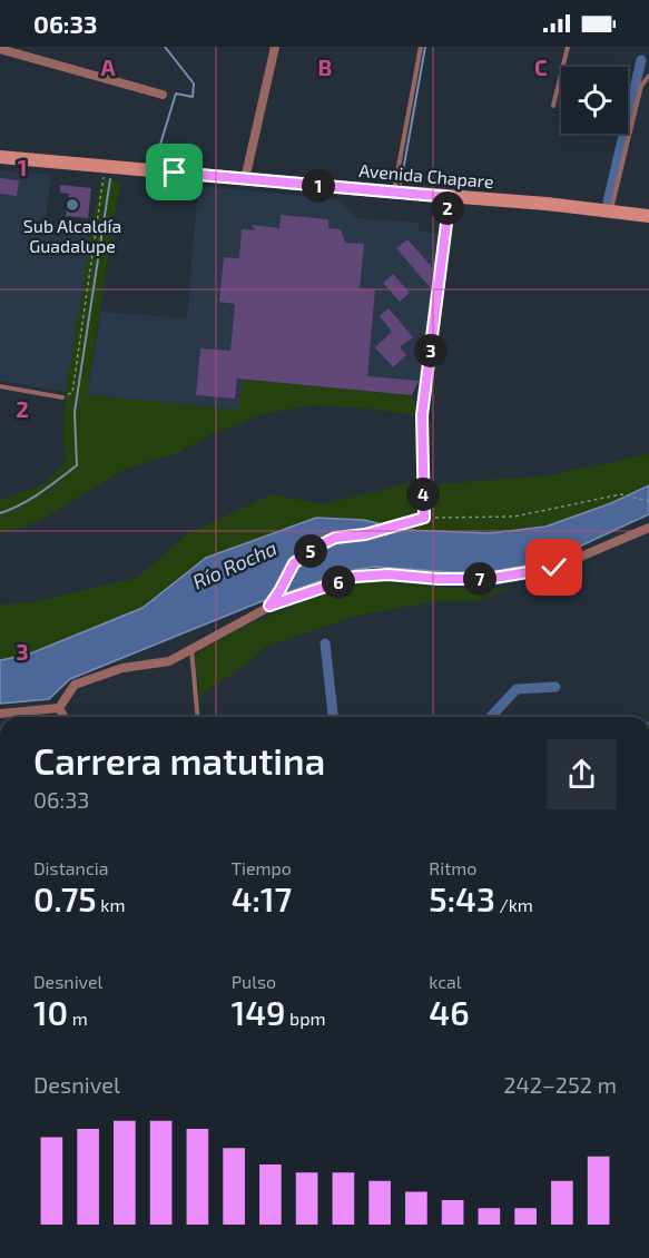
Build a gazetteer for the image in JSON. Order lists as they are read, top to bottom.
{
  "streets": {
    "main road": ["Avenida Chapare"]
  },
  "water": ["Río Rocha"],
  "places": ["Sub Alcaldía Guadalupe"],
  "page": {
    "status": "06:33",
    "pins": [
      "1",
      "2",
      "3",
      "4",
      "5",
      "7",
      "6"
    ],
    "heading": ["Carrera matutina", "06:33"],
    "stats": [
      ["Distancia", "0.75 km"],
      ["Tiempo", "4:17"],
      ["Ritmo", "5:43 /km"],
      ["Desnivel", "10 m"],
      ["Pulso", "149 bpm"],
      ["kcal", "46"]
    ],
    "chart": ["Desnivel", "242–252 m"]
  },
  "grid": {
    "columns": ["A", "B", "C"],
    "rows": ["1", "2", "3"]
  }
}
